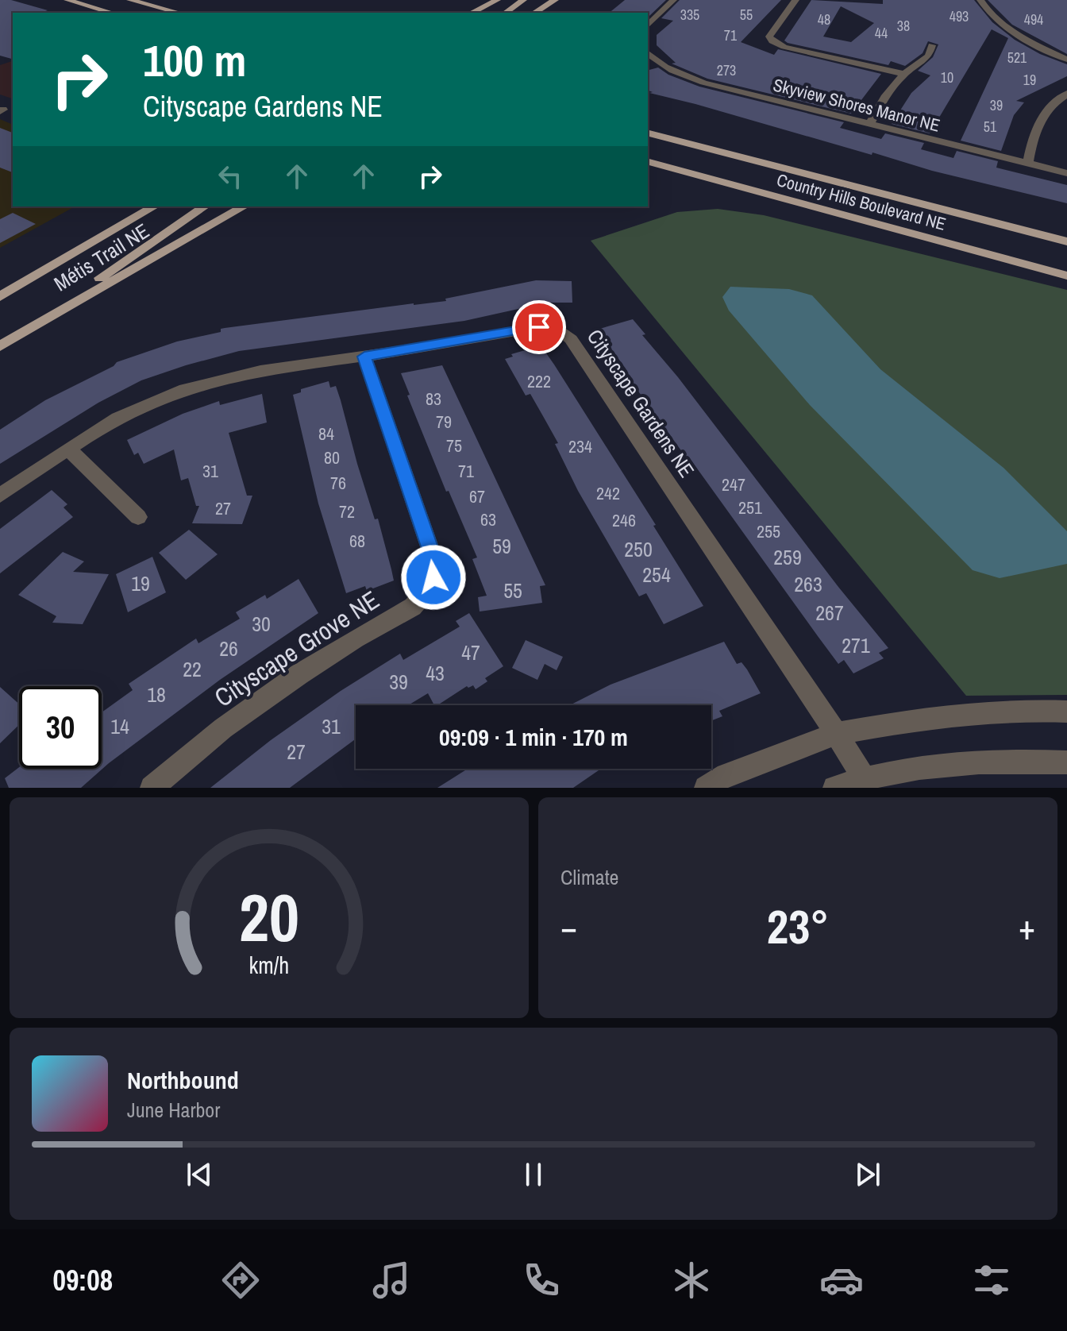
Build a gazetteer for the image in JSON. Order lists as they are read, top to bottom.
{
  "streets": {
    "main road": ["Country Hills Boulevard NE", "Métis Trail NE"],
    "street": ["Skyview Shores Manor NE", "Cityscape Gardens NE", "Cityscape Grove NE"]
  },
  "crossings": [
    ["Cityscape Gardens NE", "Cityscape Grove NE"]
  ],
  "house_numbers": [
    "335",
    "55",
    "493",
    "48",
    "494",
    "38",
    "44",
    "71",
    "521",
    "273",
    "10",
    "19",
    "39",
    "51",
    "222",
    "83",
    "79",
    "84",
    "75",
    "234",
    "80",
    "31",
    "71",
    "76",
    "247",
    "242",
    "67",
    "251",
    "27",
    "72",
    "63",
    "246",
    "255",
    "68",
    "59",
    "250",
    "259",
    "254",
    "19",
    "263",
    "55",
    "267",
    "30",
    "271",
    "26",
    "47",
    "22",
    "43",
    "39",
    "18",
    "14",
    "31",
    "27"
  ],
  "page": {
    "turn": ["100 m", "Cityscape Gardens NE"],
    "limit": "30",
    "trip": "09:09 · 1 min · 170 m",
    "tile": "Climate",
    "heat": ["−", "23°", "+"],
    "song": ["Northbound", "June Harbor"],
    "tabs": "09:08",
    "gauge": ["20", "km/h"]
  }
}
